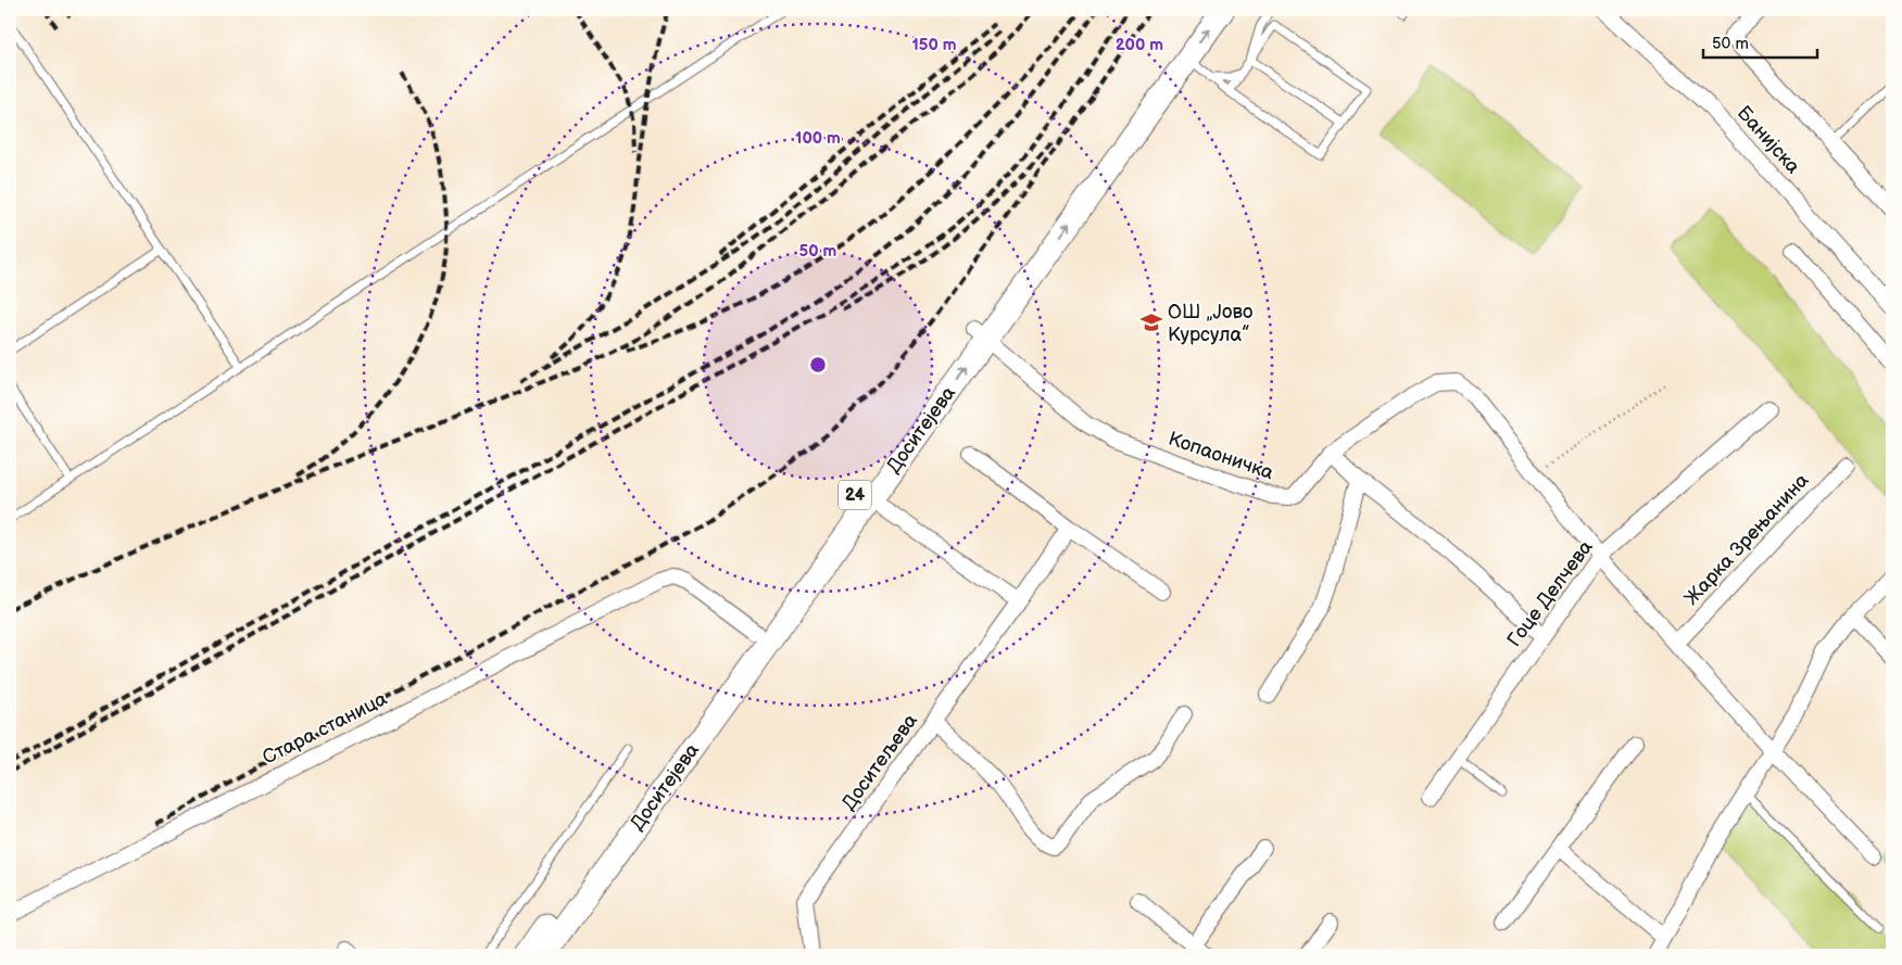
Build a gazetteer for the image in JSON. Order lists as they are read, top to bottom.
{
  "streets": {
    "main road": ["Доситејева", "24"],
    "street": [
      "Банијска",
      "Копаоничка",
      "Жарка Зрењанина",
      "Гоце Делчева",
      "Стара станица",
      "Доситељева"
    ]
  },
  "crossings": [
    ["Доситејева", "Копаоничка"],
    ["Доситејева", "Стара станица"]
  ],
  "places": {
    "school or university": ["ОШ „Јово Курсула”"]
  },
  "scale_bar": "50 m",
  "rings": [
    "200 m",
    "150 m",
    "100 m",
    "50 m"
  ]
}
